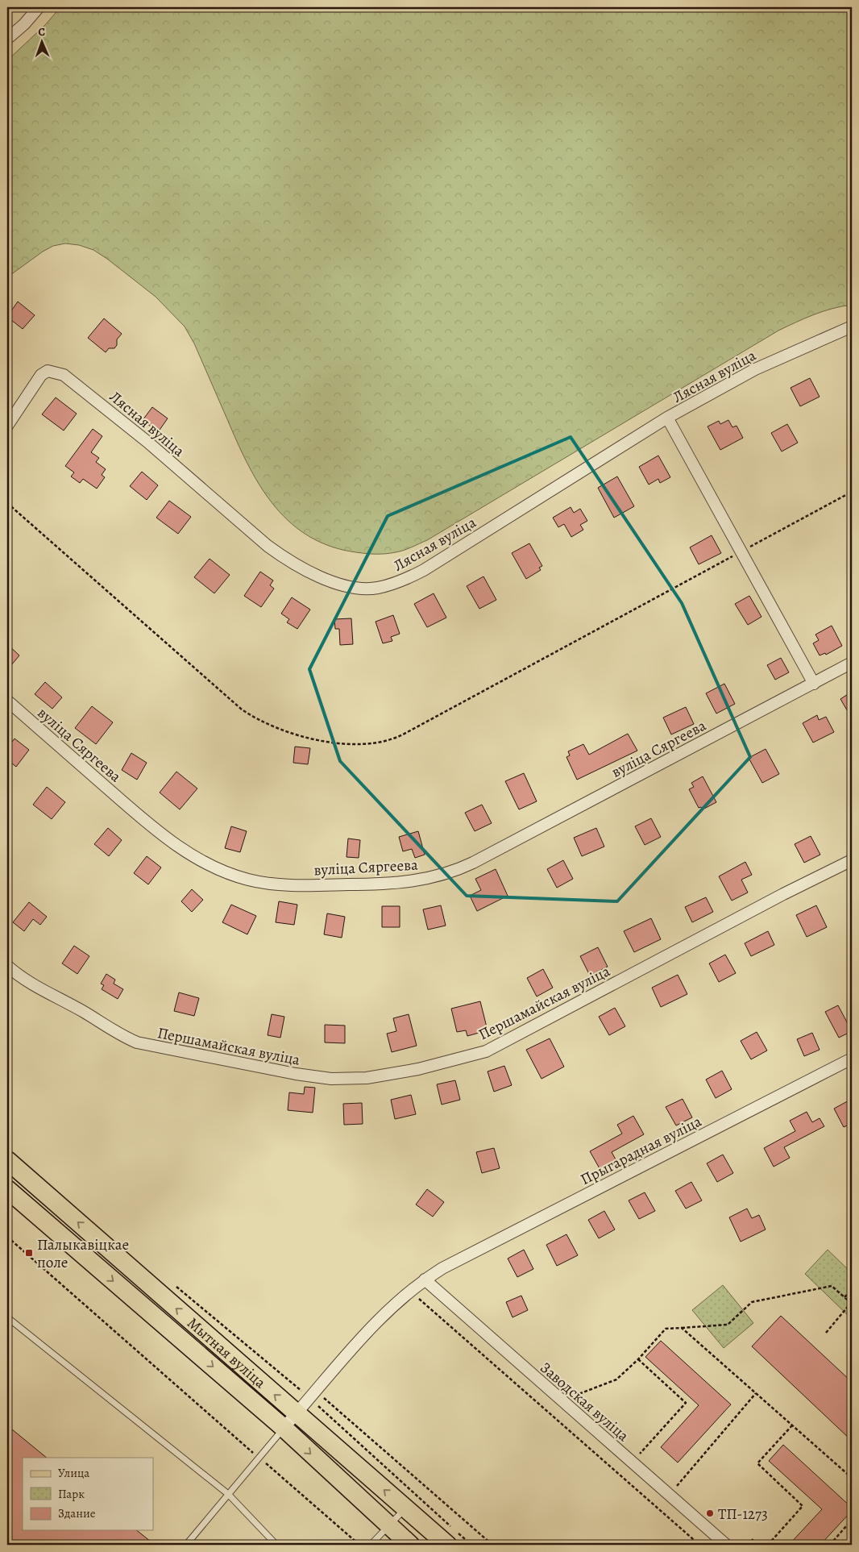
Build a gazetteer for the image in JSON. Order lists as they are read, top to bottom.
{
  "streets": {
    "main road": ["Мытная вуліца"],
    "street": [
      "Лясная вуліца",
      "вуліца Сяргеева",
      "Першамайская вуліца",
      "Прыгарадная вуліца",
      "Заводская вуліца"
    ]
  },
  "crossings": [
    ["Прыгарадная вуліца", "Мытная вуліца"],
    ["Прыгарадная вуліца", "Заводская вуліца"]
  ],
  "places": {
    "transit": ["Палыкавіцкае поле"],
    "other": ["ТП-1273"]
  },
  "legend": ["Улица", "Парк", "Здание"],
  "north": "top"
}
